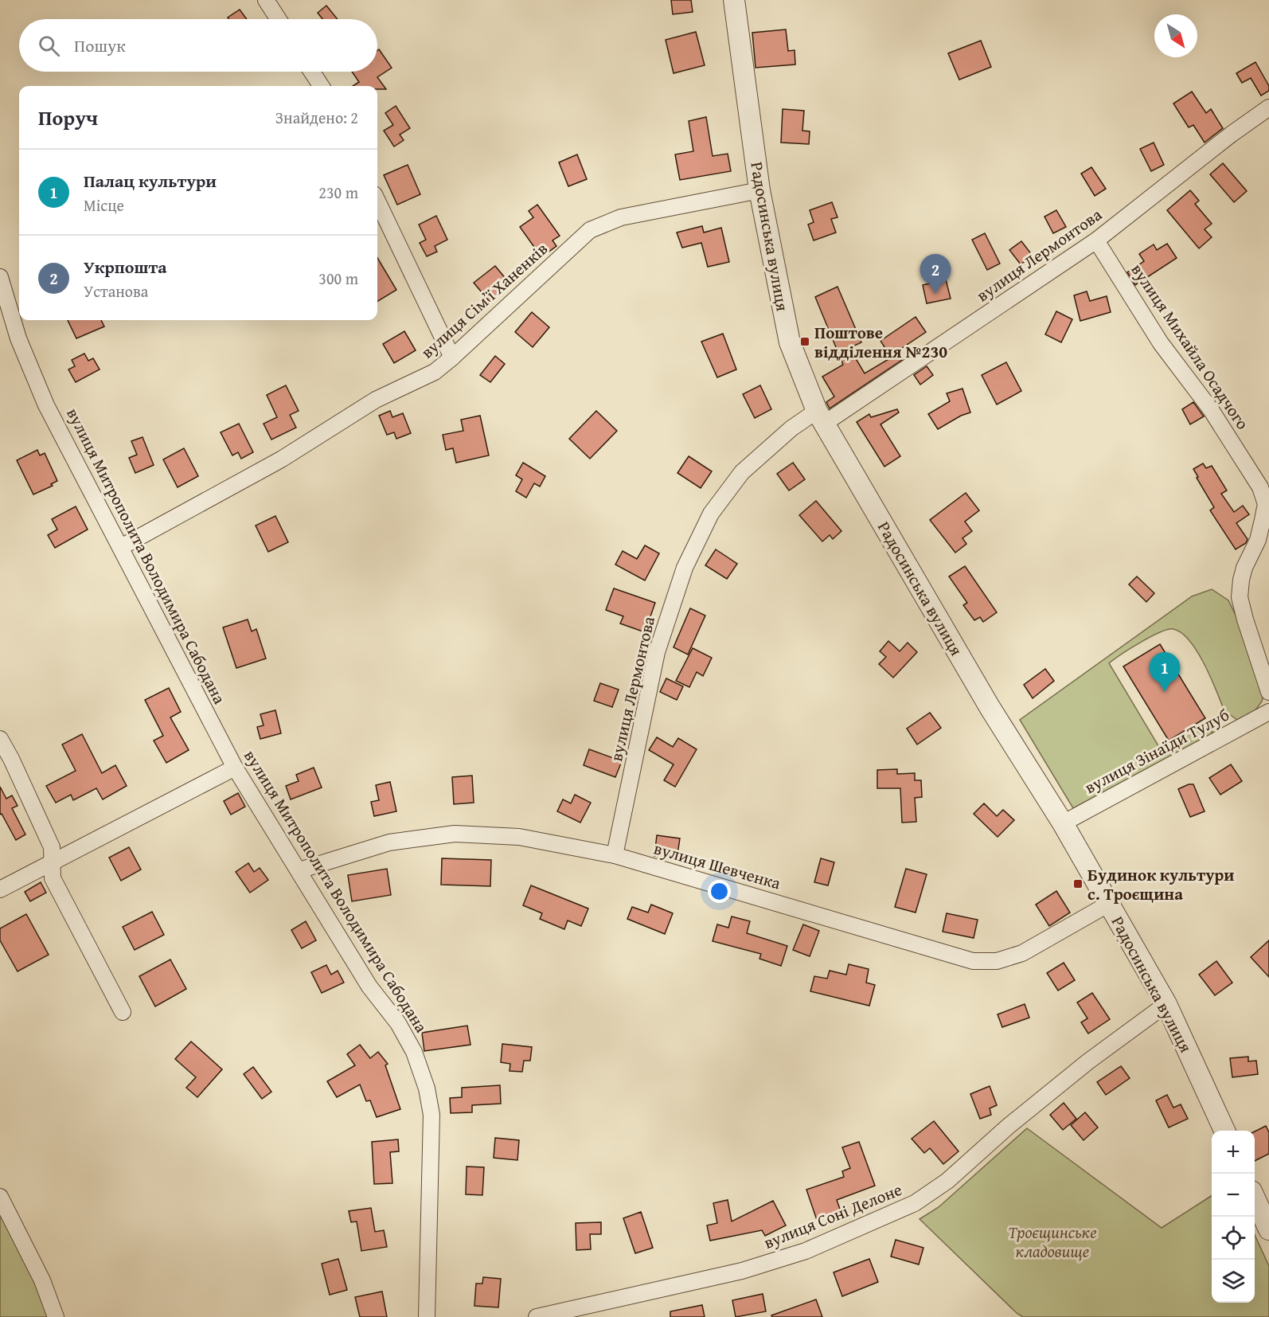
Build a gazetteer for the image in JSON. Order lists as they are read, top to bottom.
{
  "streets": {
    "street": [
      "Радосинська вулиця",
      "вулиця Лермонтова",
      "вулиця Сімʼї Ханенків",
      "вулиця Михайла Осадчого",
      "вулиця Митрополита Володимира Сабодана",
      "вулиця Зінаїди Тулуб",
      "вулиця Шевченка",
      "вулиця Соні Делоне"
    ]
  },
  "crossings": [
    ["Радосинська вулиця", "вулиця Лермонтова"],
    ["Радосинська вулиця", "вулиця Сімʼї Ханенків"],
    ["Радосинська вулиця", "вулиця Зінаїди Тулуб"],
    ["Радосинська вулиця", "вулиця Шевченка"],
    ["Радосинська вулиця", "вулиця Соні Делоне"],
    ["вулиця Лермонтова", "вулиця Михайла Осадчого"],
    ["вулиця Лермонтова", "вулиця Шевченка"],
    ["вулиця Сімʼї Ханенків", "вулиця Митрополита Володимира Сабодана"],
    ["вулиця Митрополита Володимира Сабодана", "вулиця Шевченка"]
  ],
  "parks": ["Троєщинське кладовище"],
  "places": {
    "transit": ["Поштове відділення №230", "Будинок культури с. Троєщина"]
  },
  "north": "bottom right",
  "page": {
    "search": "Пошук",
    "heading": ["Поруч", "Знайдено: 2"],
    "list": [
      {
        "mark": "1",
        "name": "Палац культури",
        "note": "Місце",
        "value": "230 m"
      },
      {
        "mark": "2",
        "name": "Укрпошта",
        "note": "Установа",
        "value": "300 m"
      }
    ],
    "pins": ["2", "1"],
    "map_buttons": ["+", "−"]
  }
}
